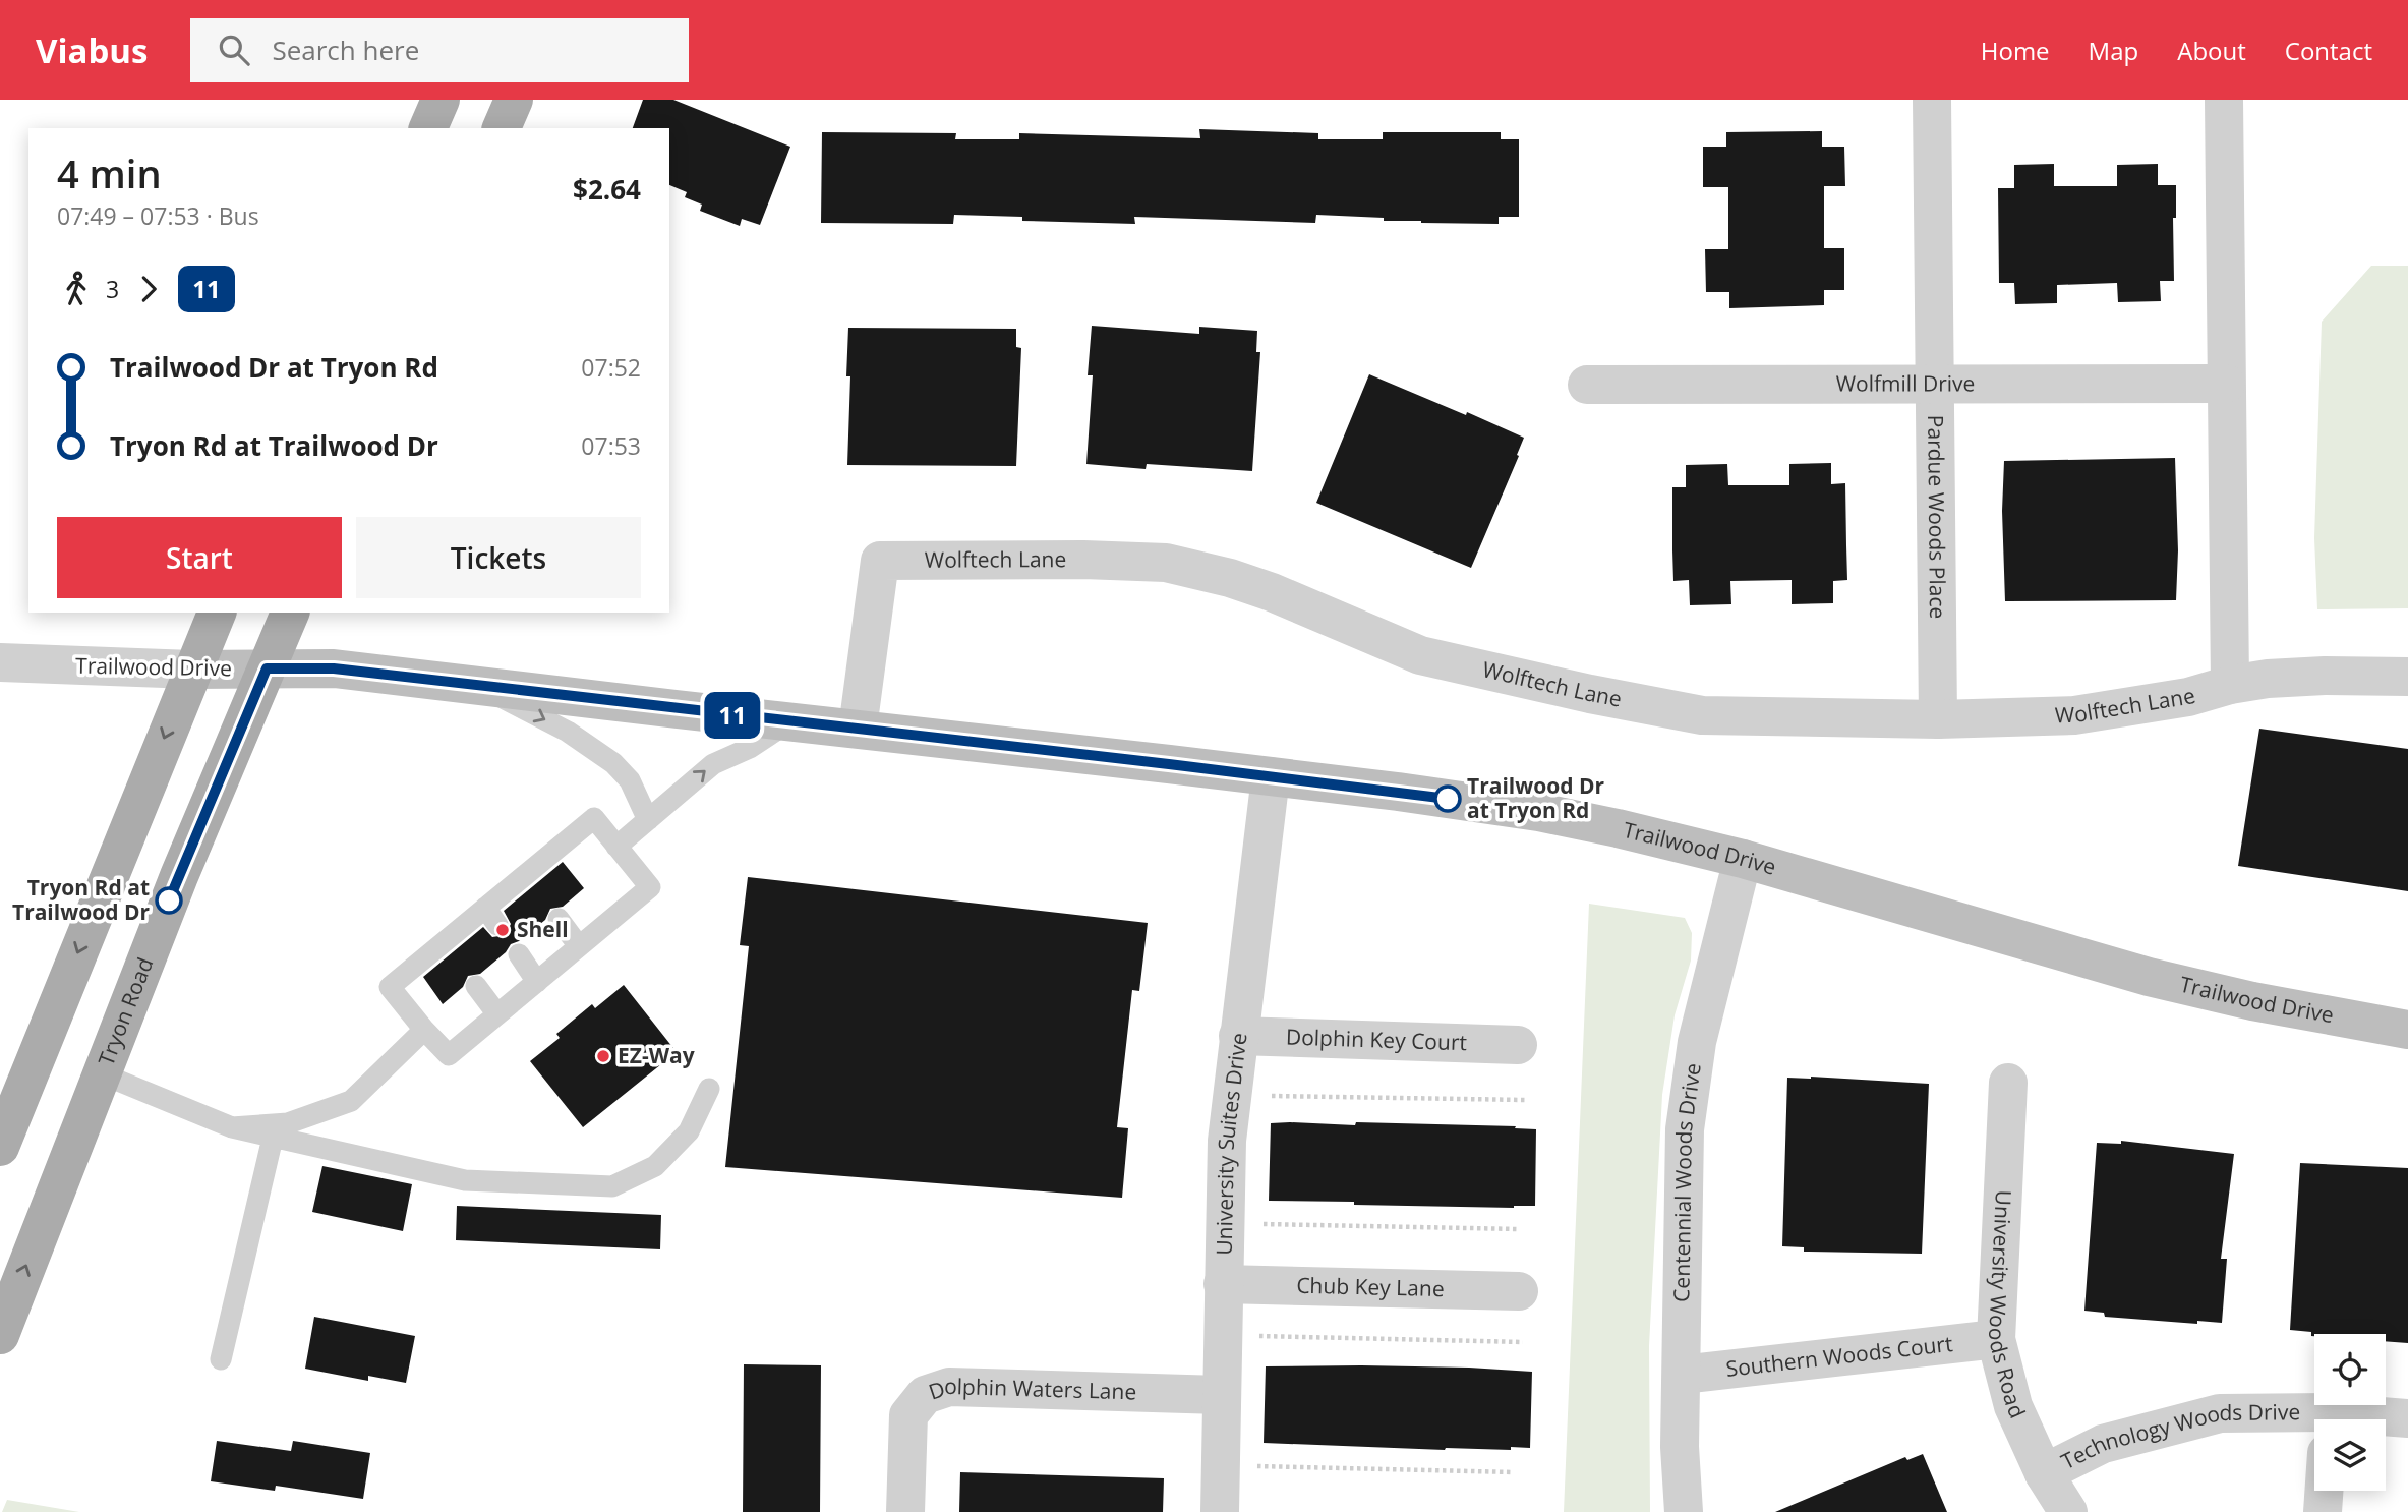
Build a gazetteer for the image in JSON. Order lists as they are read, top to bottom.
{
  "streets": {
    "main road": ["Tryon Road"],
    "street": [
      "Wolfmill Drive",
      "Pardue Woods Place",
      "Wolftech Lane",
      "Trailwood Drive",
      "Dolphin Key Court",
      "University Suites Drive",
      "Centennial Woods Drive",
      "Chub Key Lane",
      "University Woods Road",
      "Southern Woods Court",
      "Dolphin Waters Lane",
      "Technology Woods Drive"
    ]
  },
  "crossings": [
    ["Wolfmill Drive", "Pardue Woods Place"],
    ["Pardue Woods Place", "Wolftech Lane"],
    ["Wolftech Lane", "Trailwood Drive"],
    ["Trailwood Drive", "Tryon Road"],
    ["Trailwood Drive", "University Suites Drive"],
    ["Trailwood Drive", "Centennial Woods Drive"],
    ["Dolphin Key Court", "University Suites Drive"],
    ["University Suites Drive", "Chub Key Lane"],
    ["University Suites Drive", "Dolphin Waters Lane"],
    ["Centennial Woods Drive", "Southern Woods Court"],
    ["University Woods Road", "Southern Woods Court"],
    ["University Woods Road", "Technology Woods Drive"]
  ],
  "places": [
    "Trailwood Dr at Tryon Rd",
    "Tryon Rd at Trailwood Dr",
    "Shell",
    "EZ-Way"
  ],
  "lines": ["bus line 11"],
  "page": {
    "header": "Viabus",
    "search": "Search here",
    "nav": [
      "Home",
      "Map",
      "About",
      "Contact"
    ],
    "on_map": "11",
    "heading": ["4 min", "07:49 – 07:53 · Bus", "$2.64"],
    "legs": ["3", "11"],
    "list": [
      {
        "name": "Trailwood Dr at Tryon Rd",
        "value": "07:52"
      },
      {
        "name": "Tryon Rd at Trailwood Dr",
        "value": "07:53"
      }
    ],
    "buttons": ["Start", "Tickets"]
  }
}
